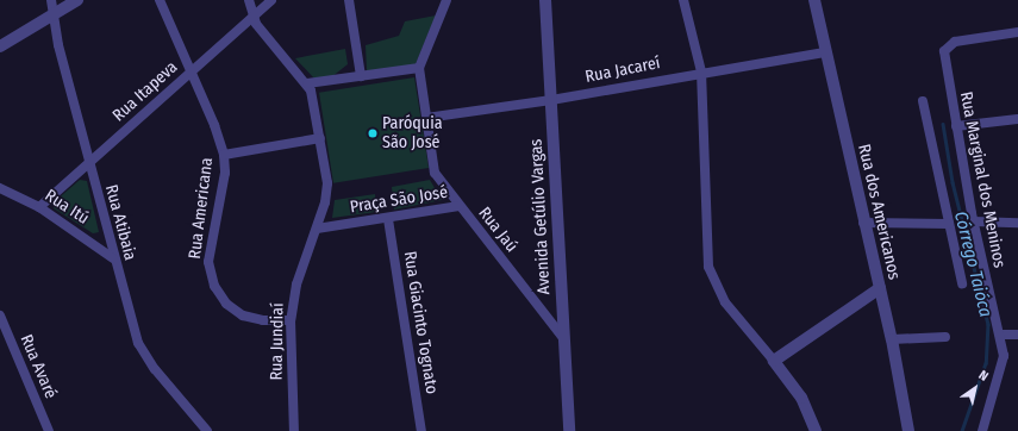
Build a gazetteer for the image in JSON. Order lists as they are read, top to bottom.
{
  "streets": {
    "street": [
      "Rua Jacareí",
      "Rua Itapeva",
      "Rua Marginal dos Meninos",
      "Praça São José",
      "Rua Itú",
      "Rua Americana",
      "Rua dos Americanos",
      "Avenida Getúlio Vargas",
      "Rua Atibaia",
      "Rua Jaú",
      "Rua Giacinto Tognato",
      "Rua Jundiaí",
      "Rua Avaré"
    ]
  },
  "crossings": [
    ["Rua Jacareí", "Praça São José"],
    ["Rua Jacareí", "Rua dos Americanos"],
    ["Rua Jacareí", "Avenida Getúlio Vargas"],
    ["Rua Itapeva", "Rua Itú"],
    ["Rua Itapeva", "Rua Americana"],
    ["Rua Itapeva", "Rua Atibaia"],
    ["Praça São José", "Rua Jaú"],
    ["Praça São José", "Rua Giacinto Tognato"],
    ["Praça São José", "Rua Jundiaí"],
    ["Rua Itú", "Rua Atibaia"],
    ["Rua Americana", "Rua Jundiaí"],
    ["Avenida Getúlio Vargas", "Rua Jaú"]
  ],
  "water": ["Córrego Taióca"],
  "places": ["Paróquia São José"],
  "north": "top right"
}
